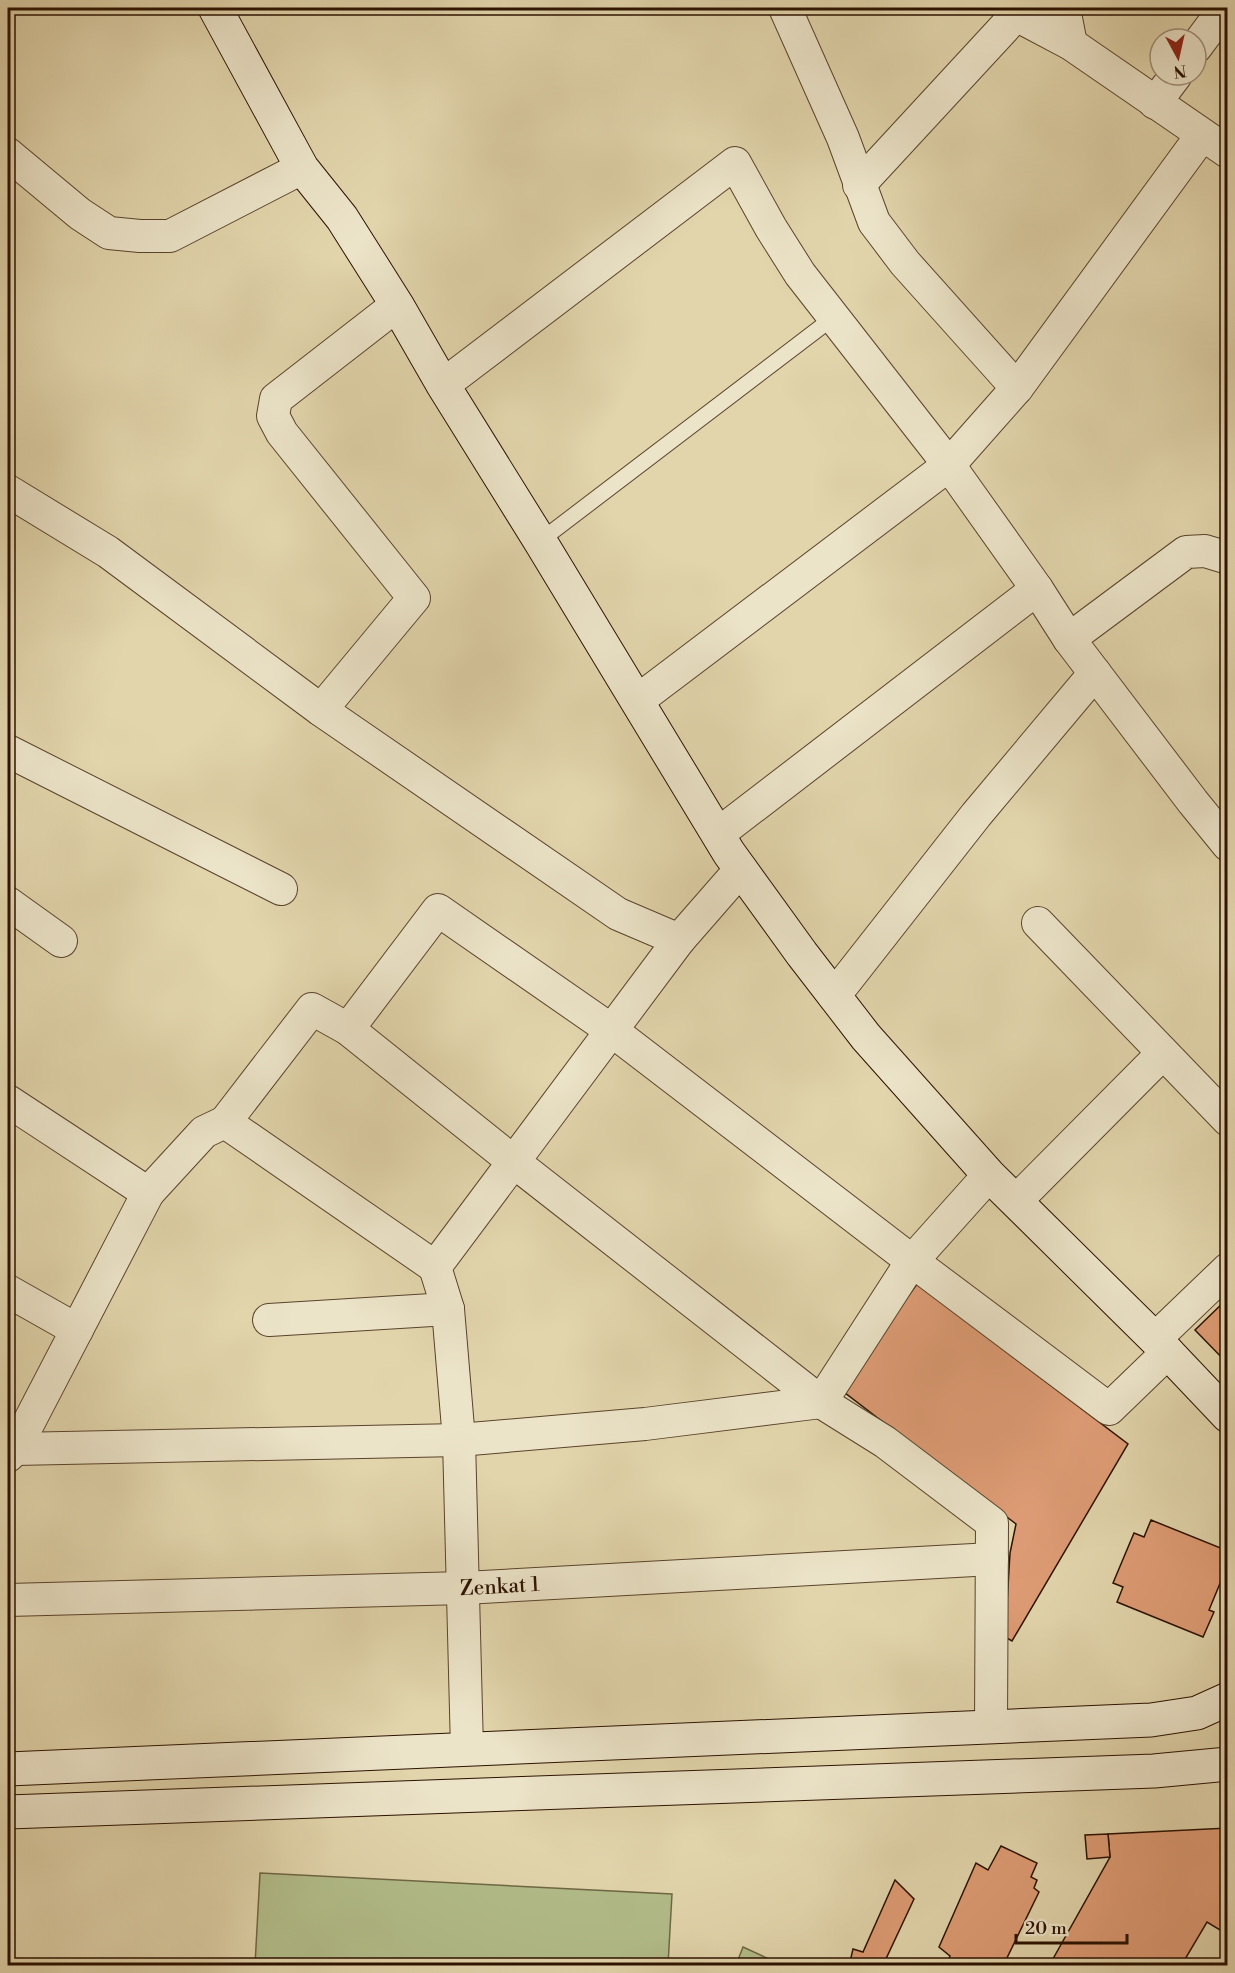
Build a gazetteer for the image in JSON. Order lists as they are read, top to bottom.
{
  "streets": {
    "street": ["Zenkat 1"]
  },
  "scale_bar": "20 m",
  "north": "bottom"
}
